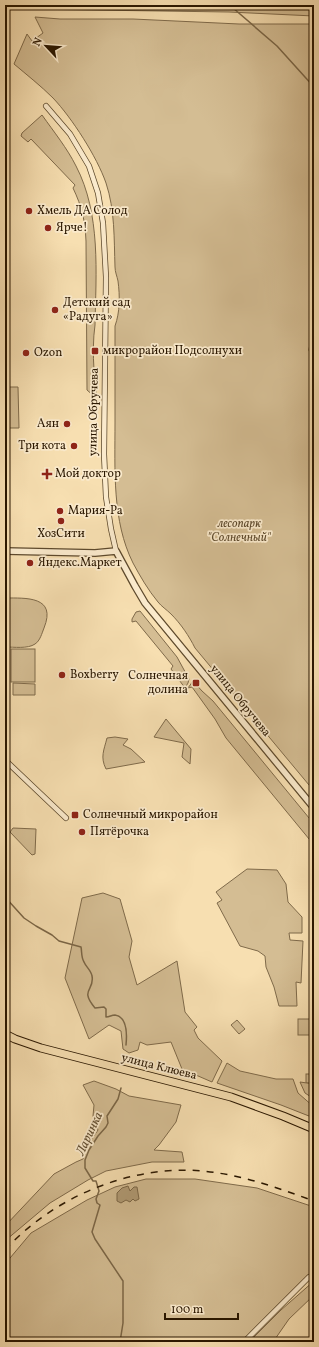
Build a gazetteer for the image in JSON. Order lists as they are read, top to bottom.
{
  "streets": {
    "main road": ["улица Клюева"],
    "street": ["улица Обручева"]
  },
  "water": ["Ларинка"],
  "parks": ["лесопарк \"Солнечный\""],
  "places": {
    "other": [
      "Хмель ДА Солод",
      "Ярче!",
      "Детский сад «Радуга»",
      "Ozon",
      "Аян",
      "Три кота",
      "Мария-Ра",
      "ХозСити",
      "Яндекс.Маркет",
      "Boxberry",
      "Пятёрочка"
    ],
    "transit": ["микрорайон Подсолнухи", "Солнечная долина", "Солнечный микрорайон"],
    "health": ["Мой доктор"]
  },
  "scale_bar": "100 m",
  "north": "top left"
}
